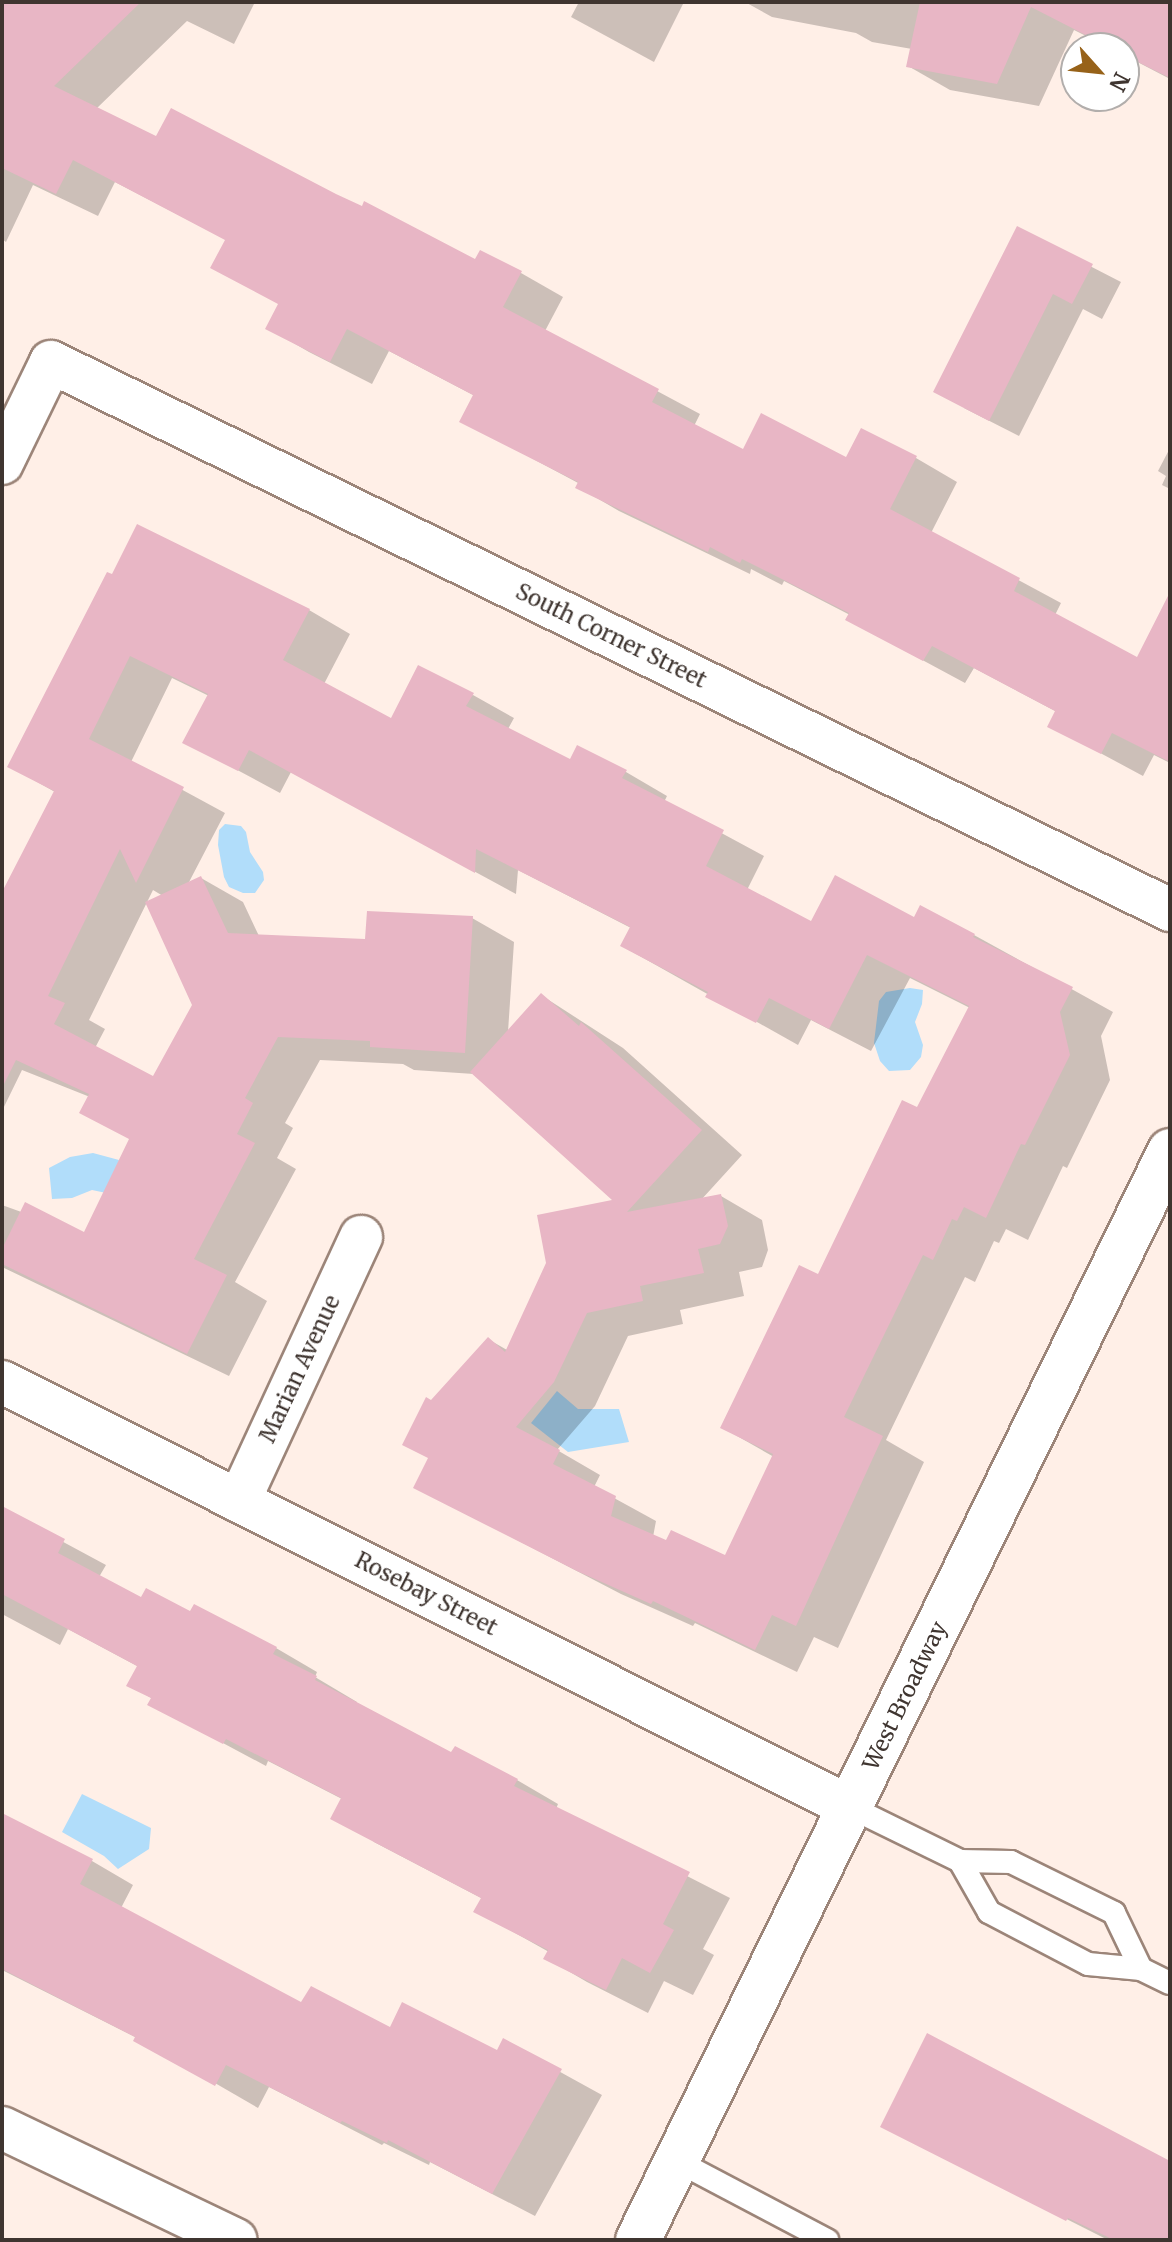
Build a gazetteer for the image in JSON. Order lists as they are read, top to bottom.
{
  "streets": {
    "main road": ["West Broadway"],
    "street": ["South Corner Street", "Marian Avenue", "Rosebay Street"]
  },
  "crossings": [
    ["Marian Avenue", "Rosebay Street"],
    ["Rosebay Street", "West Broadway"]
  ],
  "north": "bottom right"
}
